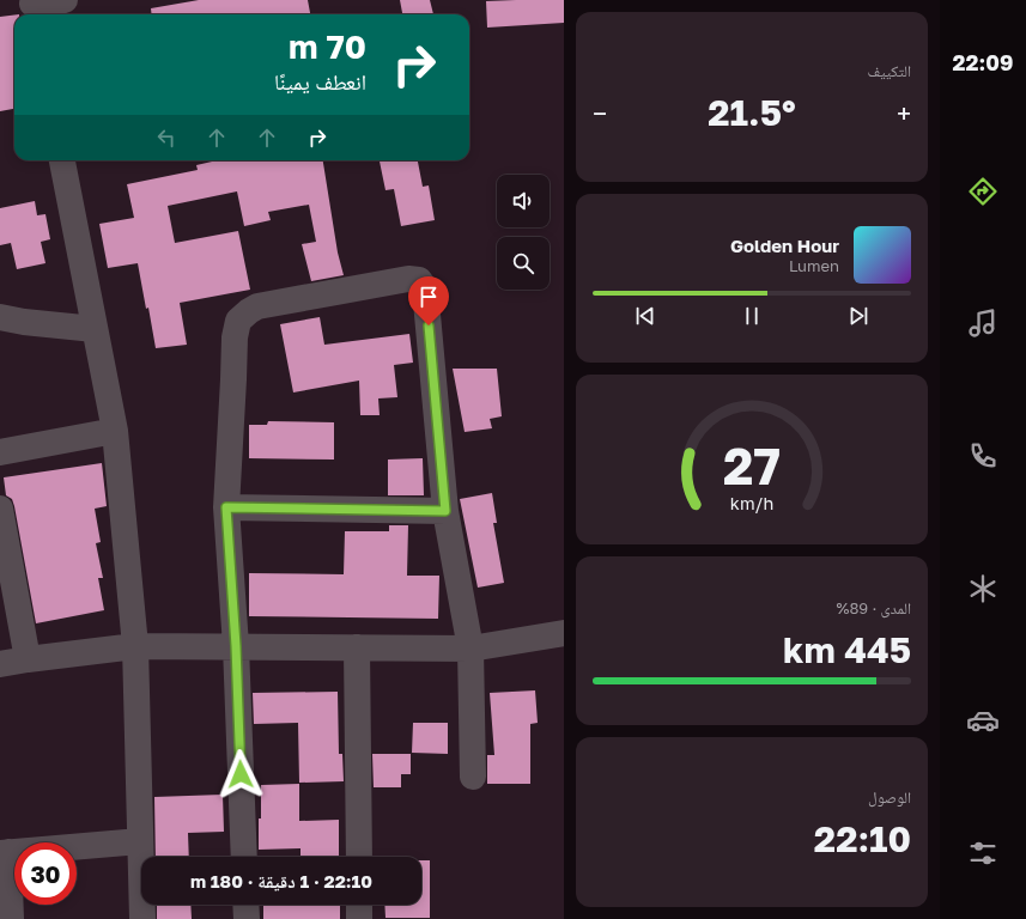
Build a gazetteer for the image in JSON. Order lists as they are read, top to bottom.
{
  "page": {
    "tabs": "22:09",
    "tile": [
      "التكييف",
      ["المدى · 89%", "445 km"],
      ["الوصول", "22:10"]
    ],
    "turn": ["70 m", "انعطف يمينًا"],
    "heat": ["−", "21.5°", "+"],
    "song": ["Golden Hour", "Lumen"],
    "limit": "30",
    "trip": "22:10 · 1 دقيقة · 180 m",
    "gauge": ["27", "km/h"]
  }
}
